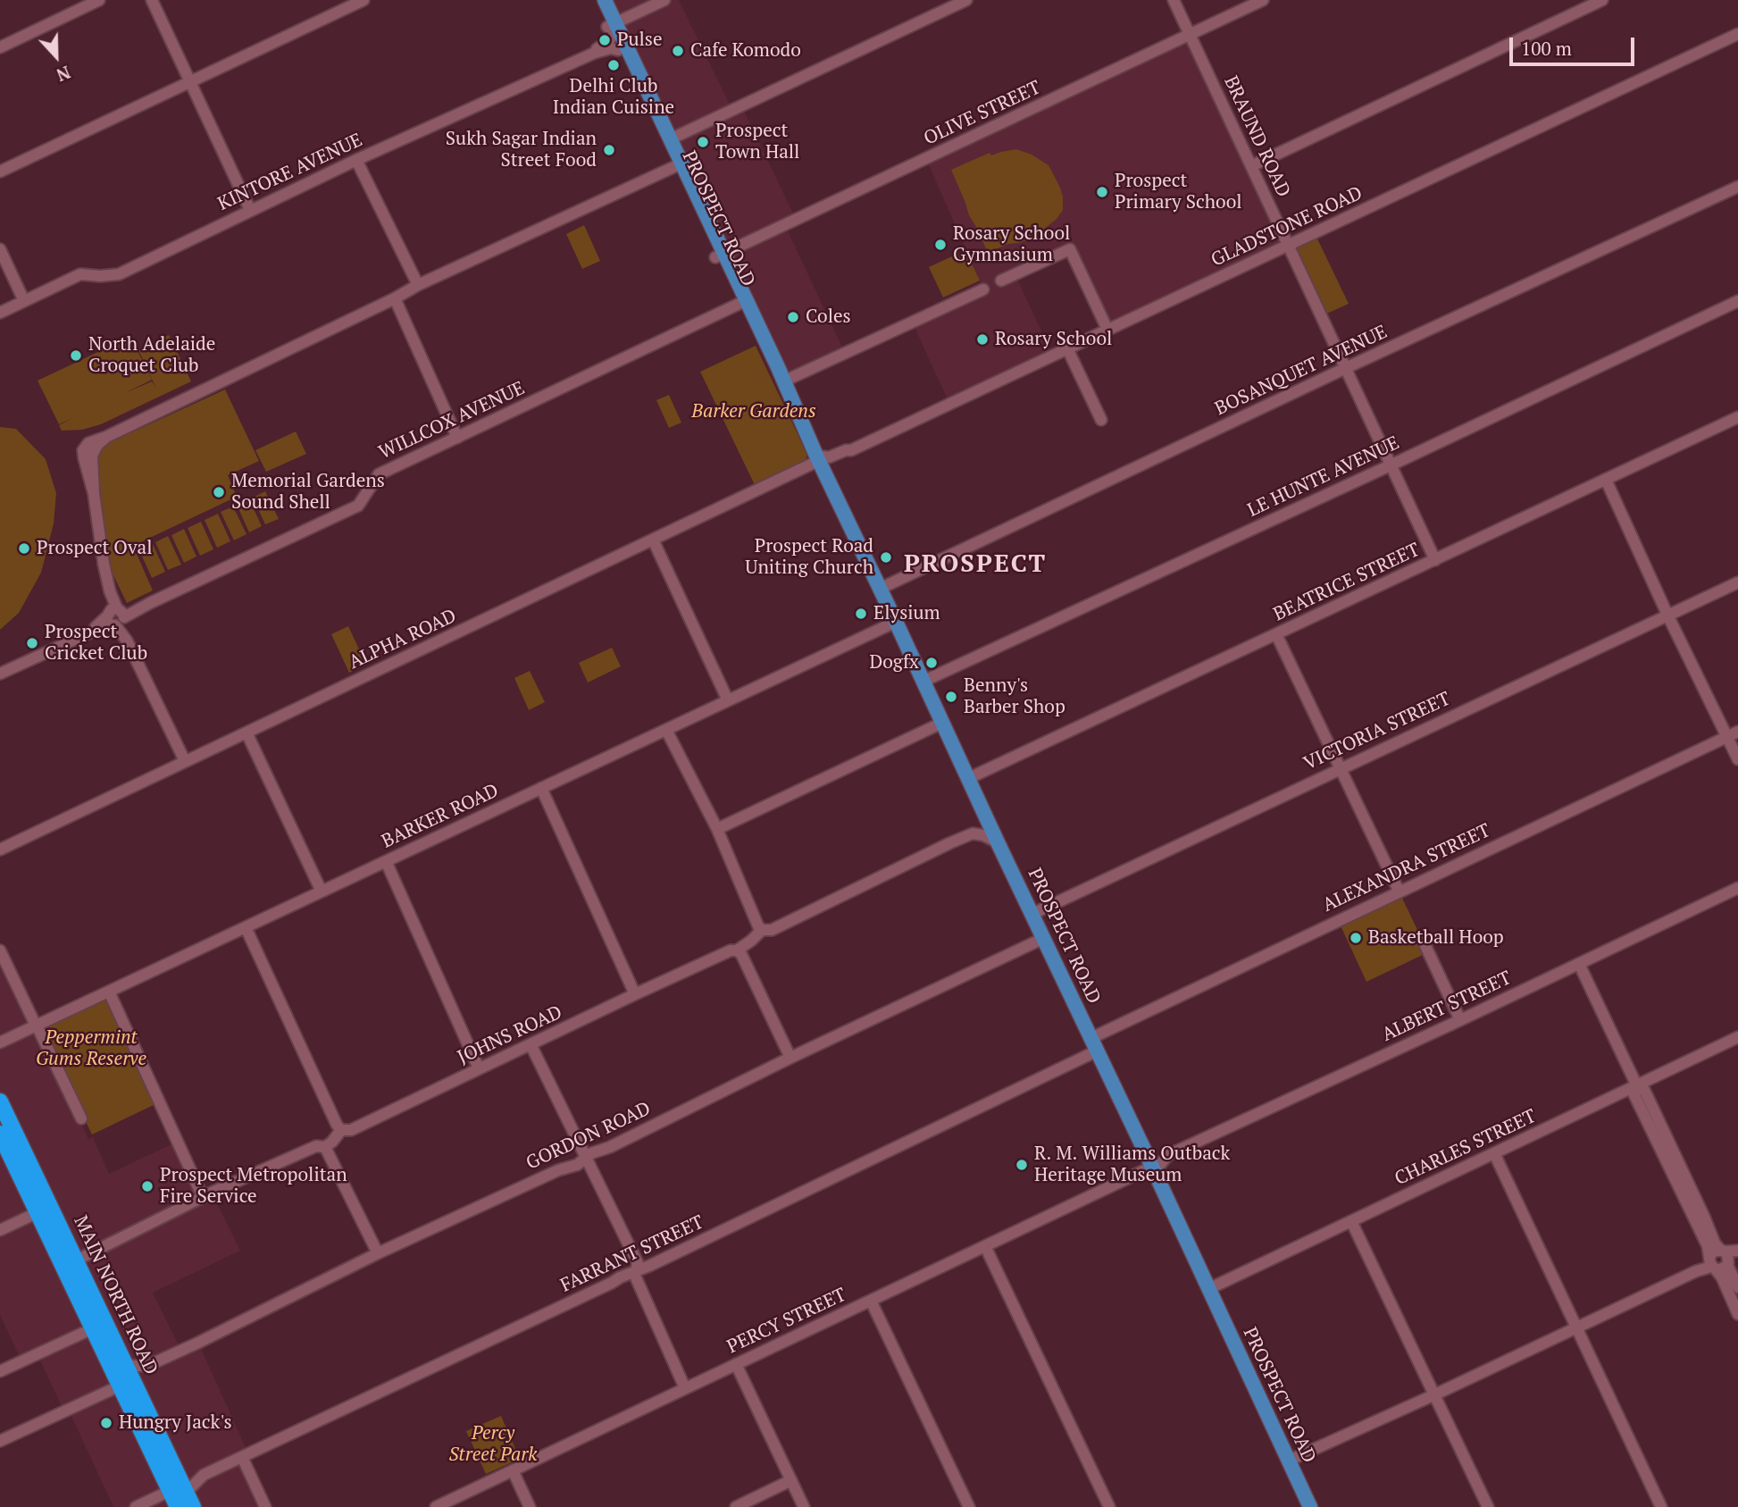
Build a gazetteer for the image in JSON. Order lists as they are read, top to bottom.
{
  "streets": {
    "highway": ["MAIN NORTH ROAD"],
    "main road": ["PROSPECT ROAD"],
    "street": [
      "OLIVE STREET",
      "BRAUND ROAD",
      "KINTORE AVENUE",
      "GLADSTONE ROAD",
      "BOSANQUET AVENUE",
      "WILLCOX AVENUE",
      "LE HUNTE AVENUE",
      "BEATRICE STREET",
      "ALPHA ROAD",
      "VICTORIA STREET",
      "BARKER ROAD",
      "ALEXANDRA STREET",
      "ALBERT STREET",
      "JOHNS ROAD",
      "GORDON ROAD",
      "CHARLES STREET",
      "FARRANT STREET",
      "PERCY STREET"
    ]
  },
  "crossings": [
    ["OLIVE STREET", "BRAUND ROAD"],
    ["OLIVE STREET", "PROSPECT ROAD"],
    ["BRAUND ROAD", "GLADSTONE ROAD"],
    ["BRAUND ROAD", "BOSANQUET AVENUE"],
    ["BRAUND ROAD", "LE HUNTE AVENUE"],
    ["BRAUND ROAD", "BEATRICE STREET"],
    ["KINTORE AVENUE", "PROSPECT ROAD"],
    ["PROSPECT ROAD", "GLADSTONE ROAD"],
    ["PROSPECT ROAD", "BOSANQUET AVENUE"],
    ["PROSPECT ROAD", "WILLCOX AVENUE"],
    ["PROSPECT ROAD", "LE HUNTE AVENUE"],
    ["PROSPECT ROAD", "BEATRICE STREET"],
    ["PROSPECT ROAD", "ALPHA ROAD"],
    ["PROSPECT ROAD", "VICTORIA STREET"],
    ["PROSPECT ROAD", "BARKER ROAD"],
    ["PROSPECT ROAD", "ALEXANDRA STREET"],
    ["PROSPECT ROAD", "ALBERT STREET"],
    ["PROSPECT ROAD", "GORDON ROAD"],
    ["PROSPECT ROAD", "CHARLES STREET"],
    ["PROSPECT ROAD", "FARRANT STREET"],
    ["PROSPECT ROAD", "PERCY STREET"],
    ["GLADSTONE ROAD", "ALPHA ROAD"],
    ["ALEXANDRA STREET", "FARRANT STREET"],
    ["ALBERT STREET", "PERCY STREET"],
    ["GORDON ROAD", "MAIN NORTH ROAD"],
    ["FARRANT STREET", "MAIN NORTH ROAD"]
  ],
  "districts": ["PROSPECT"],
  "parks": ["Barker Gardens", "Peppermint Gums Reserve", "Percy Street Park"],
  "places": [
    "Pulse",
    "Cafe Komodo",
    "Delhi Club Indian Cuisine",
    "Prospect Town Hall",
    "Sukh Sagar Indian Street Food",
    "Prospect Primary School",
    "Rosary School Gymnasium",
    "Coles",
    "Rosary School",
    "North Adelaide Croquet Club",
    "Memorial Gardens Sound Shell",
    "Prospect Oval",
    "Prospect Road Uniting Church",
    "Elysium",
    "Prospect Cricket Club",
    "Dogfx",
    "Benny's Barber Shop",
    "Basketball Hoop",
    "R. M. Williams Outback Heritage Museum",
    "Prospect Metropolitan Fire Service",
    "Hungry Jack's"
  ],
  "scale_bar": "100 m",
  "north": "bottom"
}
